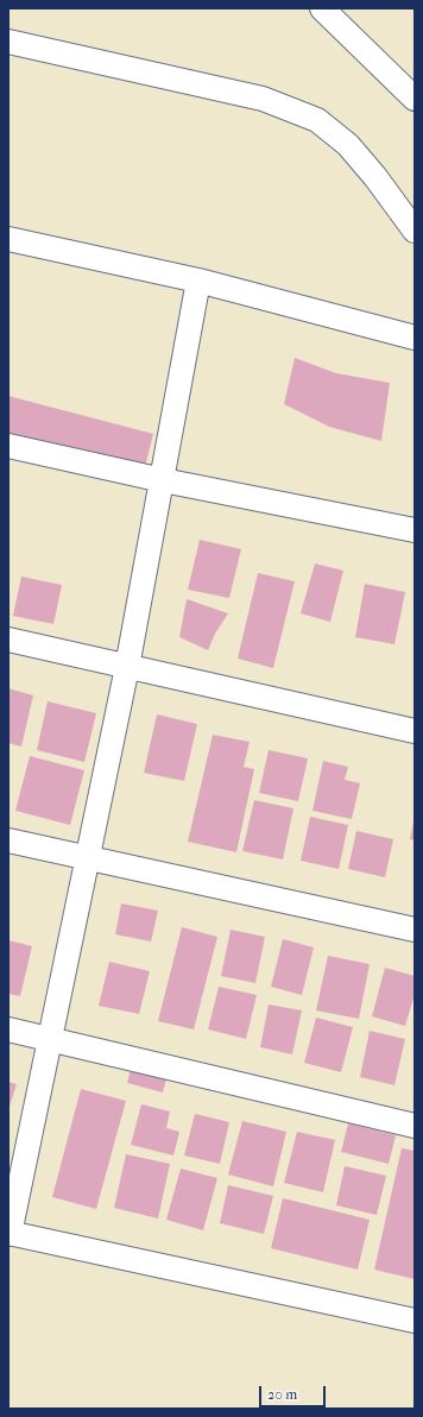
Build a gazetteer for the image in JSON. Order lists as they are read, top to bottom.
{
  "scale_bar": "20 m"
}
